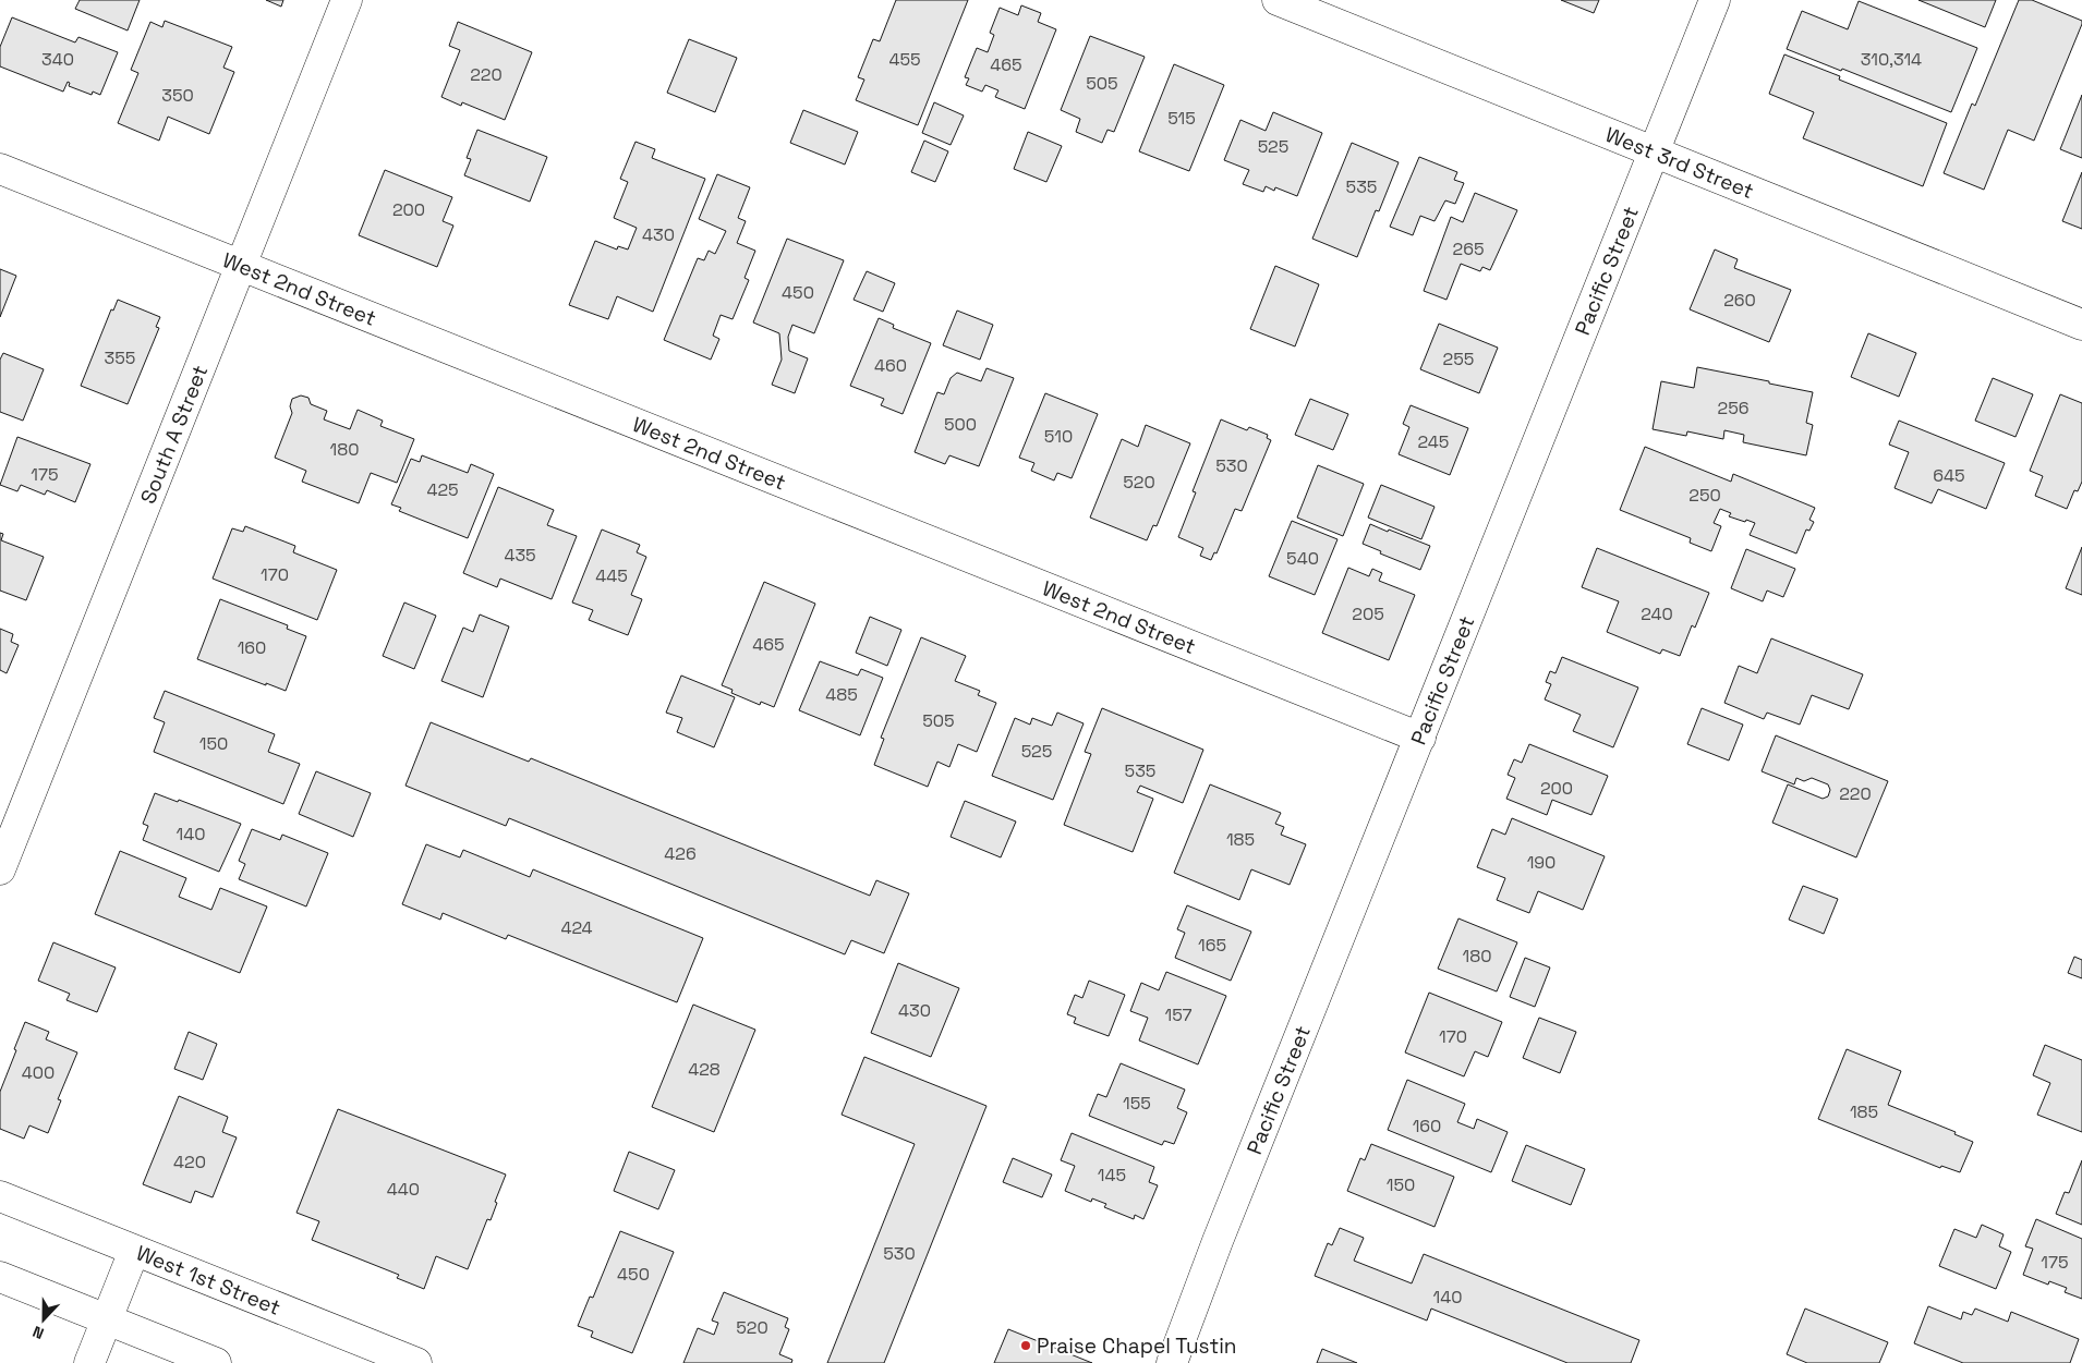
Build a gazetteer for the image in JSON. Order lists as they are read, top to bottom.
{
  "streets": {
    "street": [
      "West 3rd Street",
      "Pacific Street",
      "West 2nd Street",
      "South A Street",
      "West 1st Street"
    ]
  },
  "crossings": [
    ["West 3rd Street", "Pacific Street"],
    ["Pacific Street", "West 2nd Street"],
    ["West 2nd Street", "South A Street"]
  ],
  "places": ["Praise Chapel Tustin"],
  "house_numbers": [
    "340",
    "455",
    "310,314",
    "465",
    "220",
    "505",
    "350",
    "515",
    "525",
    "535",
    "200",
    "430",
    "265",
    "450",
    "260",
    "355",
    "255",
    "460",
    "256",
    "500",
    "510",
    "245",
    "180",
    "530",
    "175",
    "645",
    "520",
    "425",
    "250",
    "435",
    "540",
    "170",
    "445",
    "205",
    "240",
    "465",
    "160",
    "485",
    "505",
    "150",
    "525",
    "535",
    "200",
    "220",
    "140",
    "185",
    "426",
    "190",
    "424",
    "165",
    "180",
    "430",
    "157",
    "170",
    "428",
    "400",
    "155",
    "185",
    "160",
    "420",
    "145",
    "150",
    "440",
    "530",
    "175",
    "450",
    "140",
    "520"
  ],
  "north": "bottom"
}
